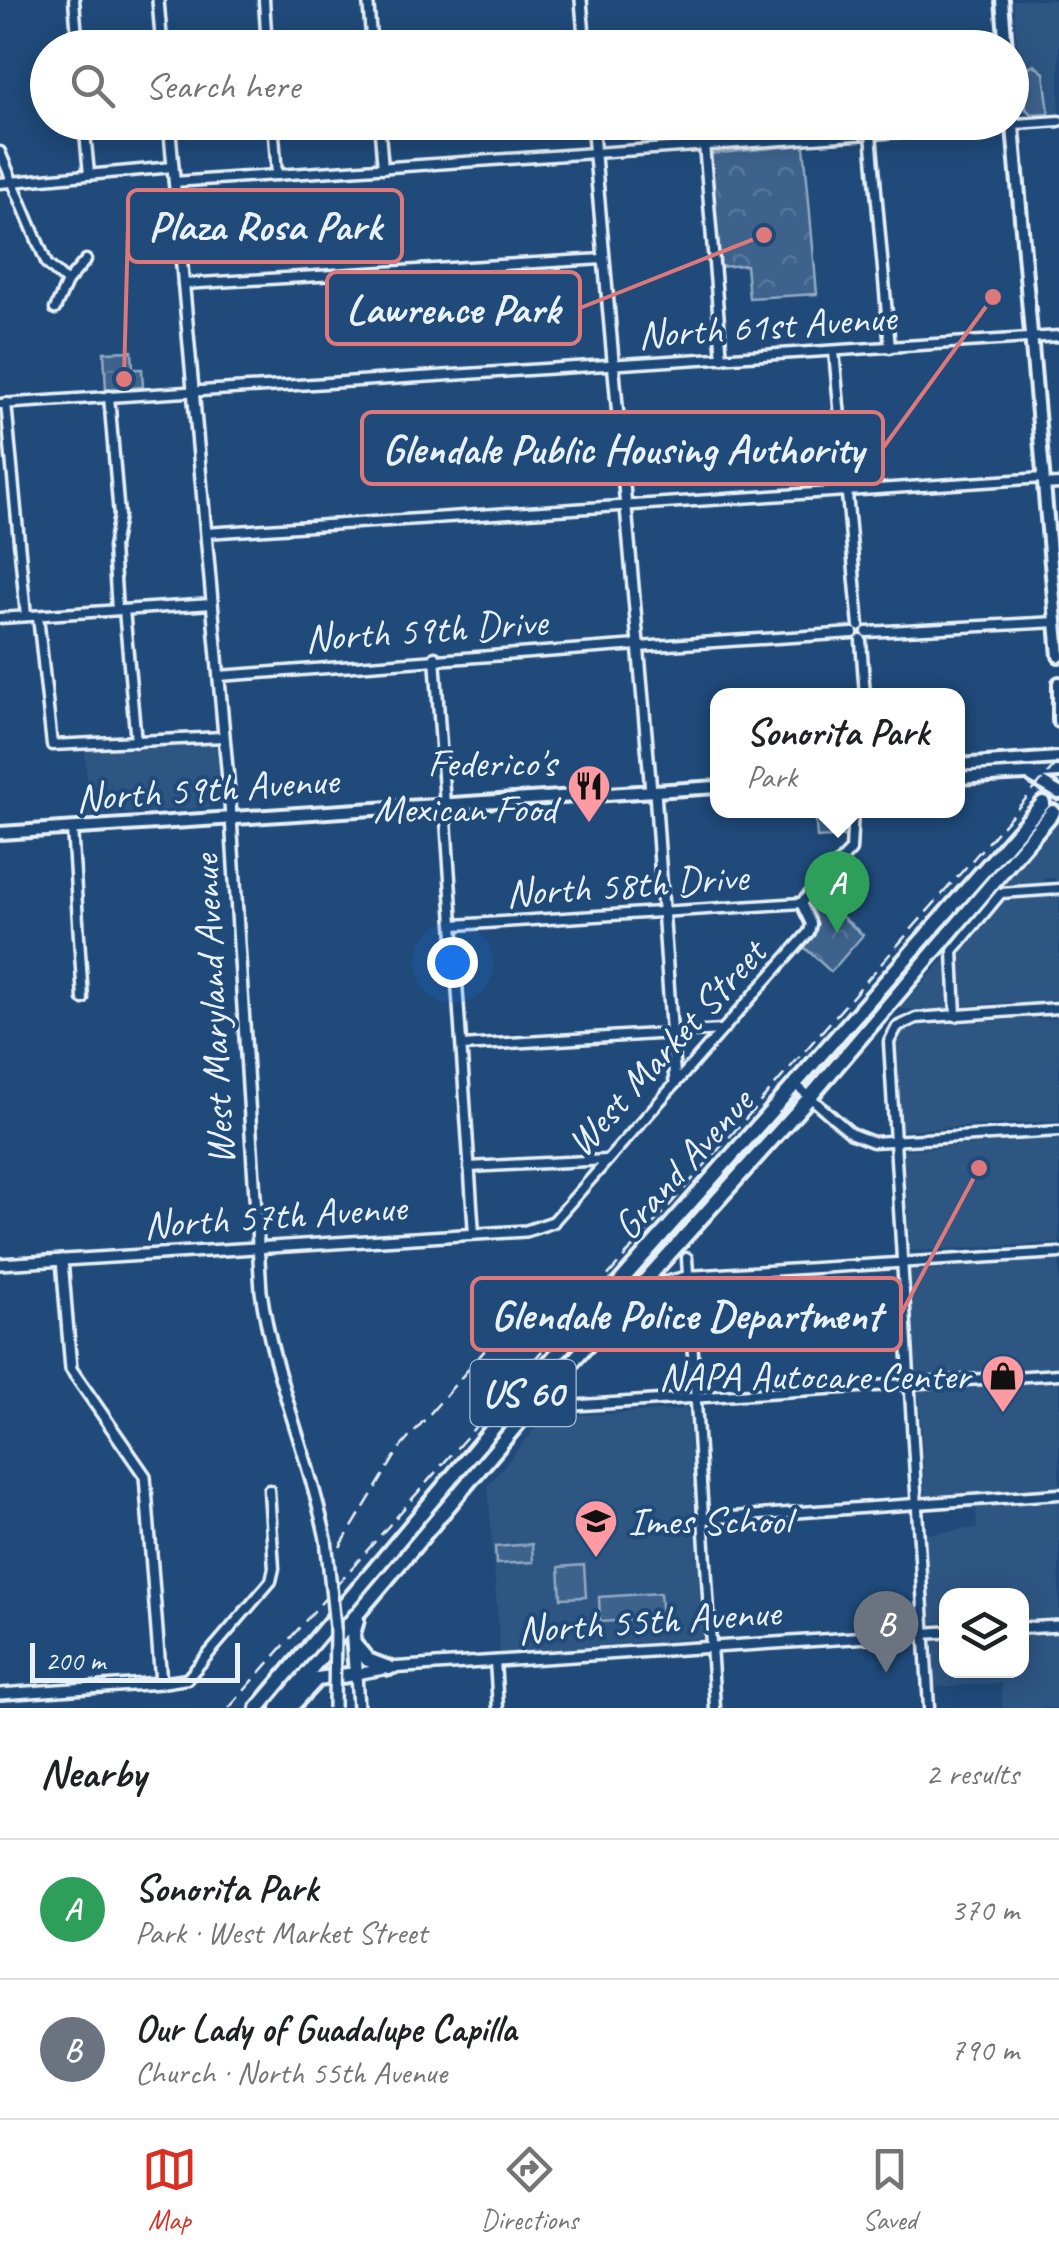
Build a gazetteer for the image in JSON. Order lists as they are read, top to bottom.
{
  "streets": {
    "highway": ["Grand Avenue", "US 60"],
    "main road": ["North 59th Avenue"],
    "street": [
      "North 61st Avenue",
      "North 59th Drive",
      "North 58th Drive",
      "West Maryland Avenue",
      "West Market Street",
      "North 57th Avenue",
      "North 55th Avenue"
    ]
  },
  "crossings": [
    ["North 61st Avenue", "West Maryland Avenue"],
    ["North 59th Drive", "West Maryland Avenue"],
    ["North 59th Avenue", "West Maryland Avenue"],
    ["North 58th Drive", "West Market Street"],
    ["West Maryland Avenue", "North 57th Avenue"],
    ["West Market Street", "North 57th Avenue"]
  ],
  "places": {
    "other": [
      "Lawrence Park",
      "Glendale Public Housing Authority",
      "Plaza Rosa Park",
      "Glendale Police Department"
    ],
    "restaurant": ["Federico's Mexican Food"],
    "shop": ["NAPA Autocare Center"],
    "school or university": ["Imes School"]
  },
  "scale_bar": "200 m",
  "page": {
    "search": "Search here",
    "popup": ["Sonorita Park", "Park"],
    "pins": ["A", "B"],
    "scale": "200 m",
    "heading": ["Nearby", "2 results"],
    "list": [
      {
        "mark": "A",
        "name": "Sonorita Park",
        "note": "Park · West Market Street",
        "value": "370 m"
      },
      {
        "mark": "B",
        "name": "Our Lady of Guadalupe Capilla",
        "note": "Church · North 55th Avenue",
        "value": "790 m"
      }
    ],
    "nav": ["Map", "Directions", "Saved"]
  }
}
